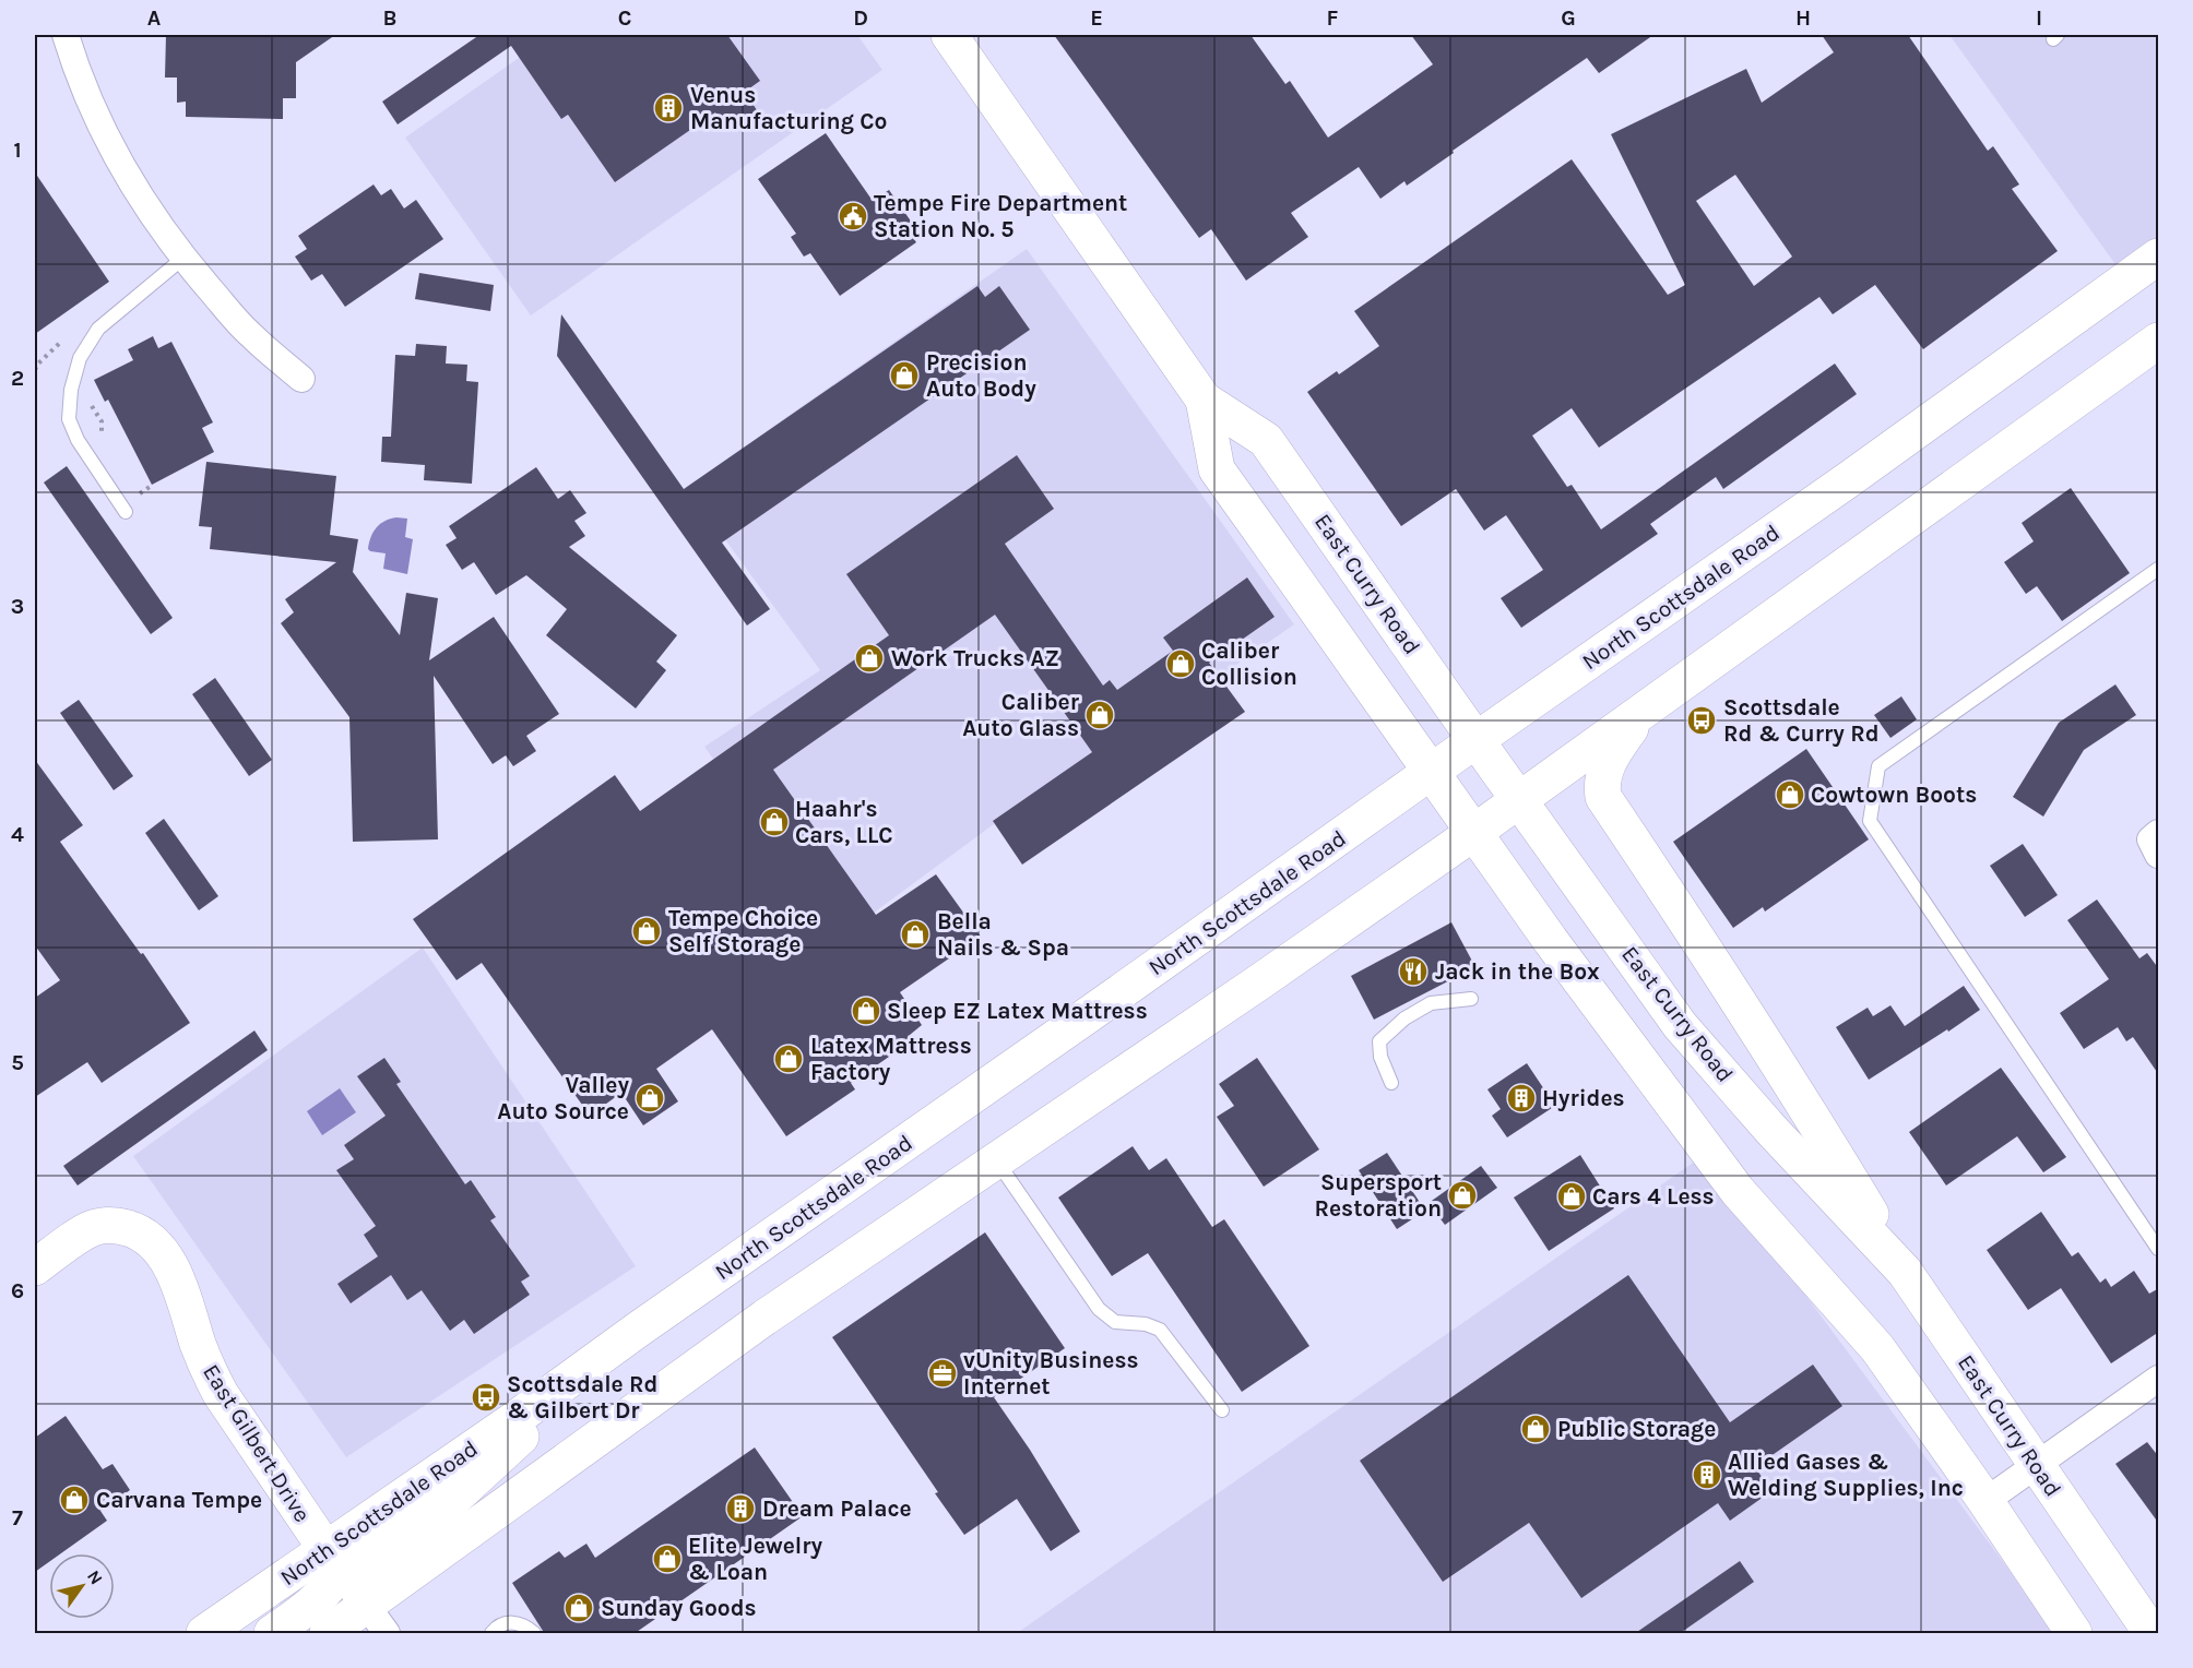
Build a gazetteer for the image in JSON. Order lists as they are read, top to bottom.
{
  "streets": {
    "main road": ["East Curry Road", "North Scottsdale Road", "East Gilbert Drive"]
  },
  "crossings": [
    ["East Curry Road", "North Scottsdale Road"],
    ["North Scottsdale Road", "East Gilbert Drive"]
  ],
  "places": {
    "building": [
      "Venus Manufacturing Co",
      "Hyrides",
      "Allied Gases & Welding Supplies, Inc",
      "Dream Palace"
    ],
    "public building": ["Tempe Fire Department Station No. 5"],
    "shop": [
      "Precision Auto Body",
      "Work Trucks AZ",
      "Caliber Collision",
      "Caliber Auto Glass",
      "Cowtown Boots",
      "Haahr's Cars, LLC",
      "Tempe Choice Self Storage",
      "Bella Nails & Spa",
      "Sleep EZ Latex Mattress",
      "Latex Mattress Factory",
      "Valley Auto Source",
      "Supersport Restoration",
      "Cars 4 Less",
      "Public Storage",
      "Carvana Tempe",
      "Elite Jewelry & Loan",
      "Sunday Goods"
    ],
    "bus stop": ["Scottsdale Rd & Curry Rd", "Scottsdale Rd & Gilbert Dr"],
    "restaurant": ["Jack in the Box"],
    "office": ["vUnity Business Internet"]
  },
  "north": "top right",
  "grid": {
    "columns": [
      "A",
      "B",
      "C",
      "D",
      "E",
      "F",
      "G",
      "H",
      "I"
    ],
    "rows": [
      "1",
      "2",
      "3",
      "4",
      "5",
      "6",
      "7"
    ]
  }
}
